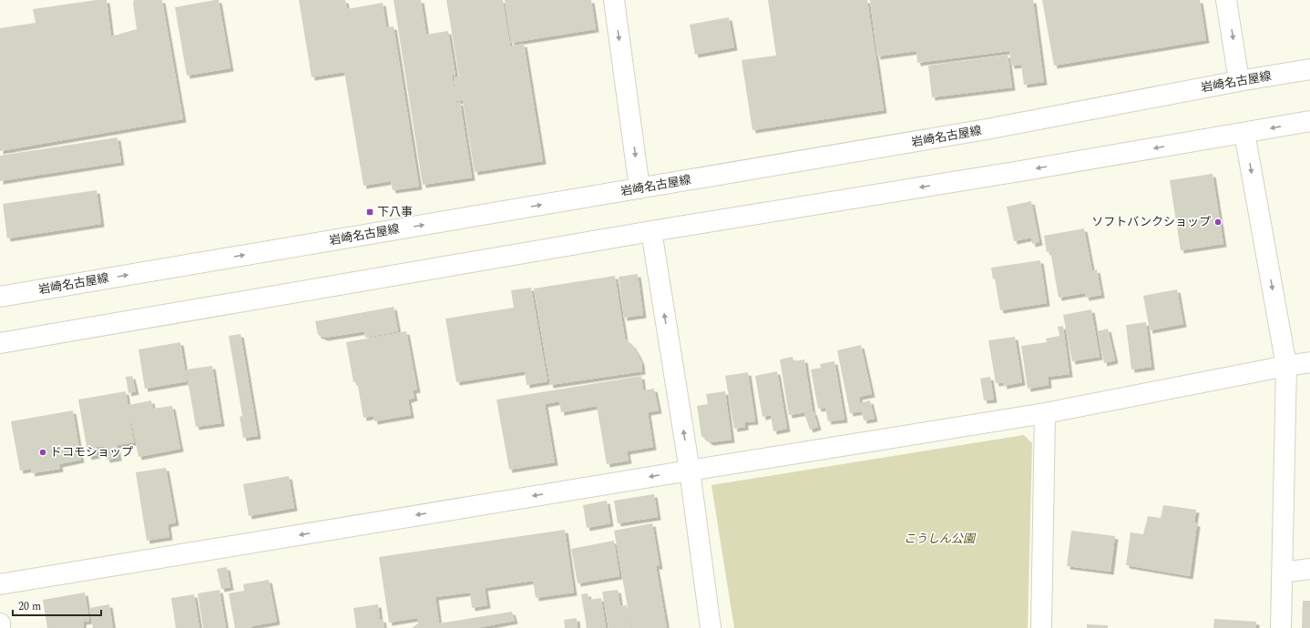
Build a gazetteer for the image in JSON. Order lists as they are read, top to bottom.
{
  "streets": {
    "street": ["岩崎名古屋線"]
  },
  "parks": ["こうしん公園"],
  "places": {
    "transit": ["下八事"],
    "other": ["ソフトバンクショップ", "ドコモショップ"]
  },
  "scale_bar": "20 m"
}
